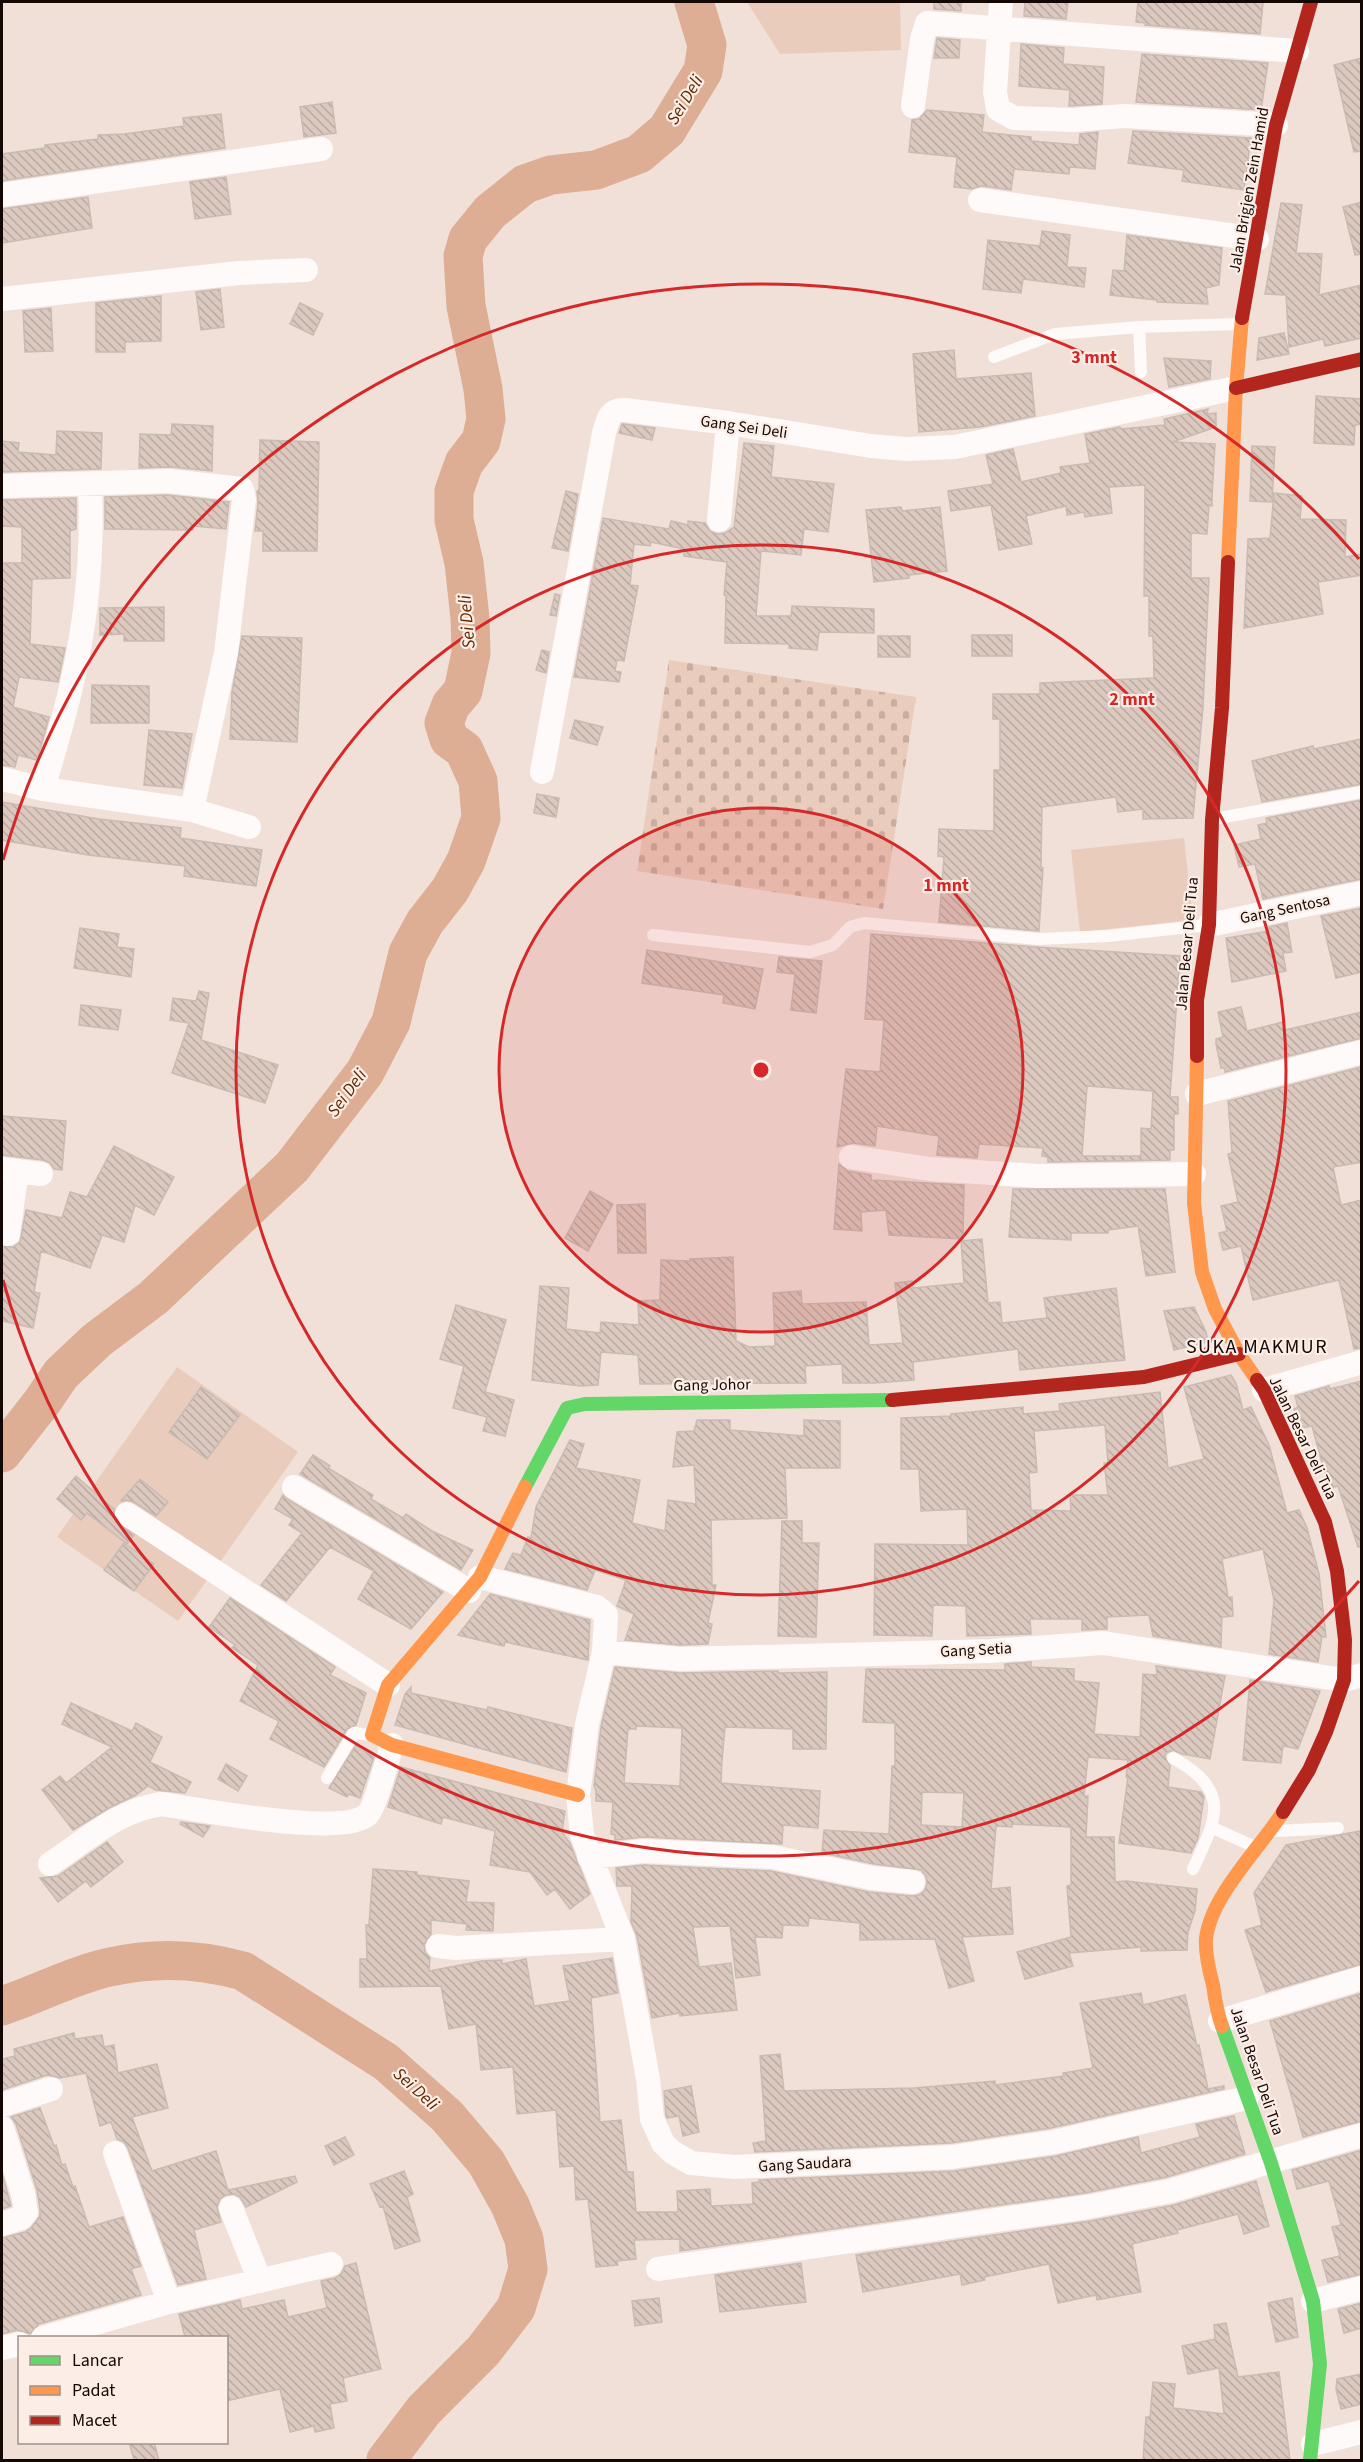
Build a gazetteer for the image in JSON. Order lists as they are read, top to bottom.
{
  "streets": {
    "main road": ["Jalan Brigjen Zein Hamid", "Jalan Besar Deli Tua", "Gang Johor"],
    "street": [
      "Gang Sei Deli",
      "Gang Sentosa",
      "Gang Setia",
      "Gang Saudara"
    ]
  },
  "crossings": [
    ["Jalan Brigjen Zein Hamid", "Gang Sei Deli"],
    ["Jalan Brigjen Zein Hamid", "Jalan Besar Deli Tua"],
    ["Gang Sei Deli", "Jalan Besar Deli Tua"],
    ["Gang Sentosa", "Jalan Besar Deli Tua"],
    ["Jalan Besar Deli Tua", "Gang Johor"],
    ["Jalan Besar Deli Tua", "Gang Setia"],
    ["Jalan Besar Deli Tua", "Gang Saudara"],
    ["Gang Johor", "Gang Saudara"],
    ["Gang Setia", "Gang Saudara"]
  ],
  "districts": ["SUKA MAKMUR"],
  "water": ["Sei Deli"],
  "legend": ["Lancar", "Padat", "Macet"],
  "rings": ["3 mnt", "2 mnt", "1 mnt"]
}
